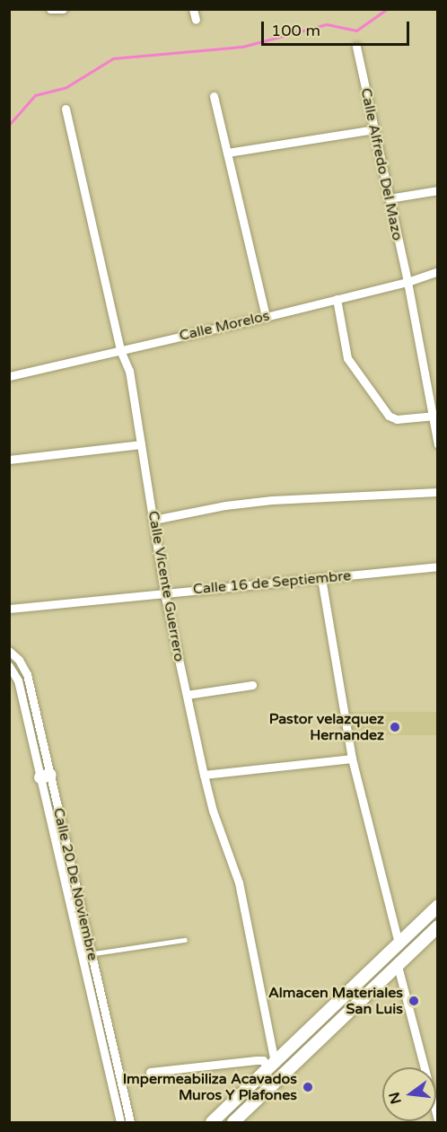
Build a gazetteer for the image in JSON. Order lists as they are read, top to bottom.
{
  "streets": {
    "street": [
      "Calle Alfredo Del Mazo",
      "Calle Morelos",
      "Calle 16 de Septiembre",
      "Calle Vicente Guerrero",
      "Calle 20 De Noviembre"
    ]
  },
  "crossings": [
    ["Calle Alfredo Del Mazo", "Calle Morelos"],
    ["Calle Morelos", "Calle Vicente Guerrero"],
    ["Calle 16 de Septiembre", "Calle Vicente Guerrero"]
  ],
  "places": ["Pastor velazquez Hernandez", "Almacen Materiales San Luis", "Impermeabiliza Acavados Muros Y Plafones"],
  "scale_bar": "100 m",
  "north": "left"
}
